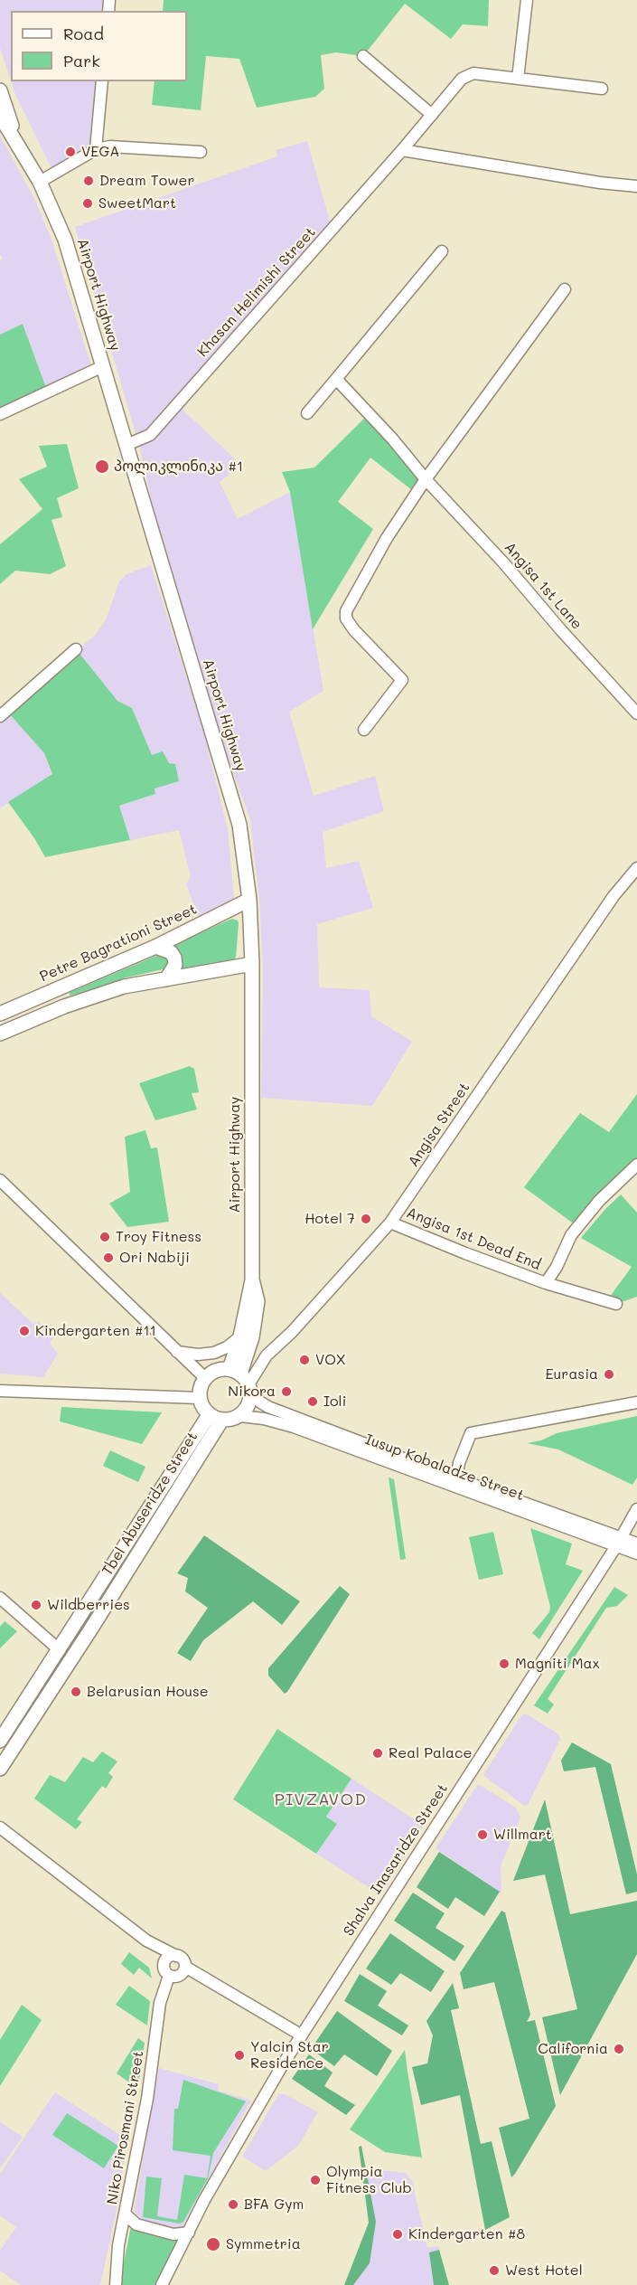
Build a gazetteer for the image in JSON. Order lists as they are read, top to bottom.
{
  "streets": {
    "main road": ["Airport Highway", "Petre Bagrationi Street", "Tbel Abuseridze Street"],
    "street": [
      "Khasan Helimishi Street",
      "Angisa 1st Lane",
      "Angisa Street",
      "Angisa 1st Dead End",
      "Iusup Kobaladze Street",
      "Shalva Inasaridze Street",
      "Niko Pirosmani Street"
    ]
  },
  "crossings": [
    ["Khasan Helimishi Street", "Airport Highway"],
    ["Airport Highway", "Petre Bagrationi Street"],
    ["Airport Highway", "Angisa Street"],
    ["Airport Highway", "Iusup Kobaladze Street"],
    ["Airport Highway", "Tbel Abuseridze Street"],
    ["Angisa Street", "Angisa 1st Dead End"],
    ["Angisa Street", "Iusup Kobaladze Street"],
    ["Angisa Street", "Tbel Abuseridze Street"],
    ["Iusup Kobaladze Street", "Tbel Abuseridze Street"],
    ["Iusup Kobaladze Street", "Shalva Inasaridze Street"]
  ],
  "districts": ["PIVZAVOD"],
  "places": [
    "VEGA",
    "Dream Tower",
    "SweetMart",
    "პოლიკლინიკა #1",
    "Hotel 7",
    "Troy Fitness",
    "Ori Nabiji",
    "Kindergarten #11",
    "VOX",
    "Eurasia",
    "Nikora",
    "Ioli",
    "Wildberries",
    "Magniti Max",
    "Belarusian House",
    "Real Palace",
    "Willmart",
    "California",
    "Yalcin Star Residence",
    "Olympia Fitness Club",
    "BFA Gym",
    "Kindergarten #8",
    "Symmetria",
    "West Hotel"
  ],
  "legend": ["Road", "Park"]
}
